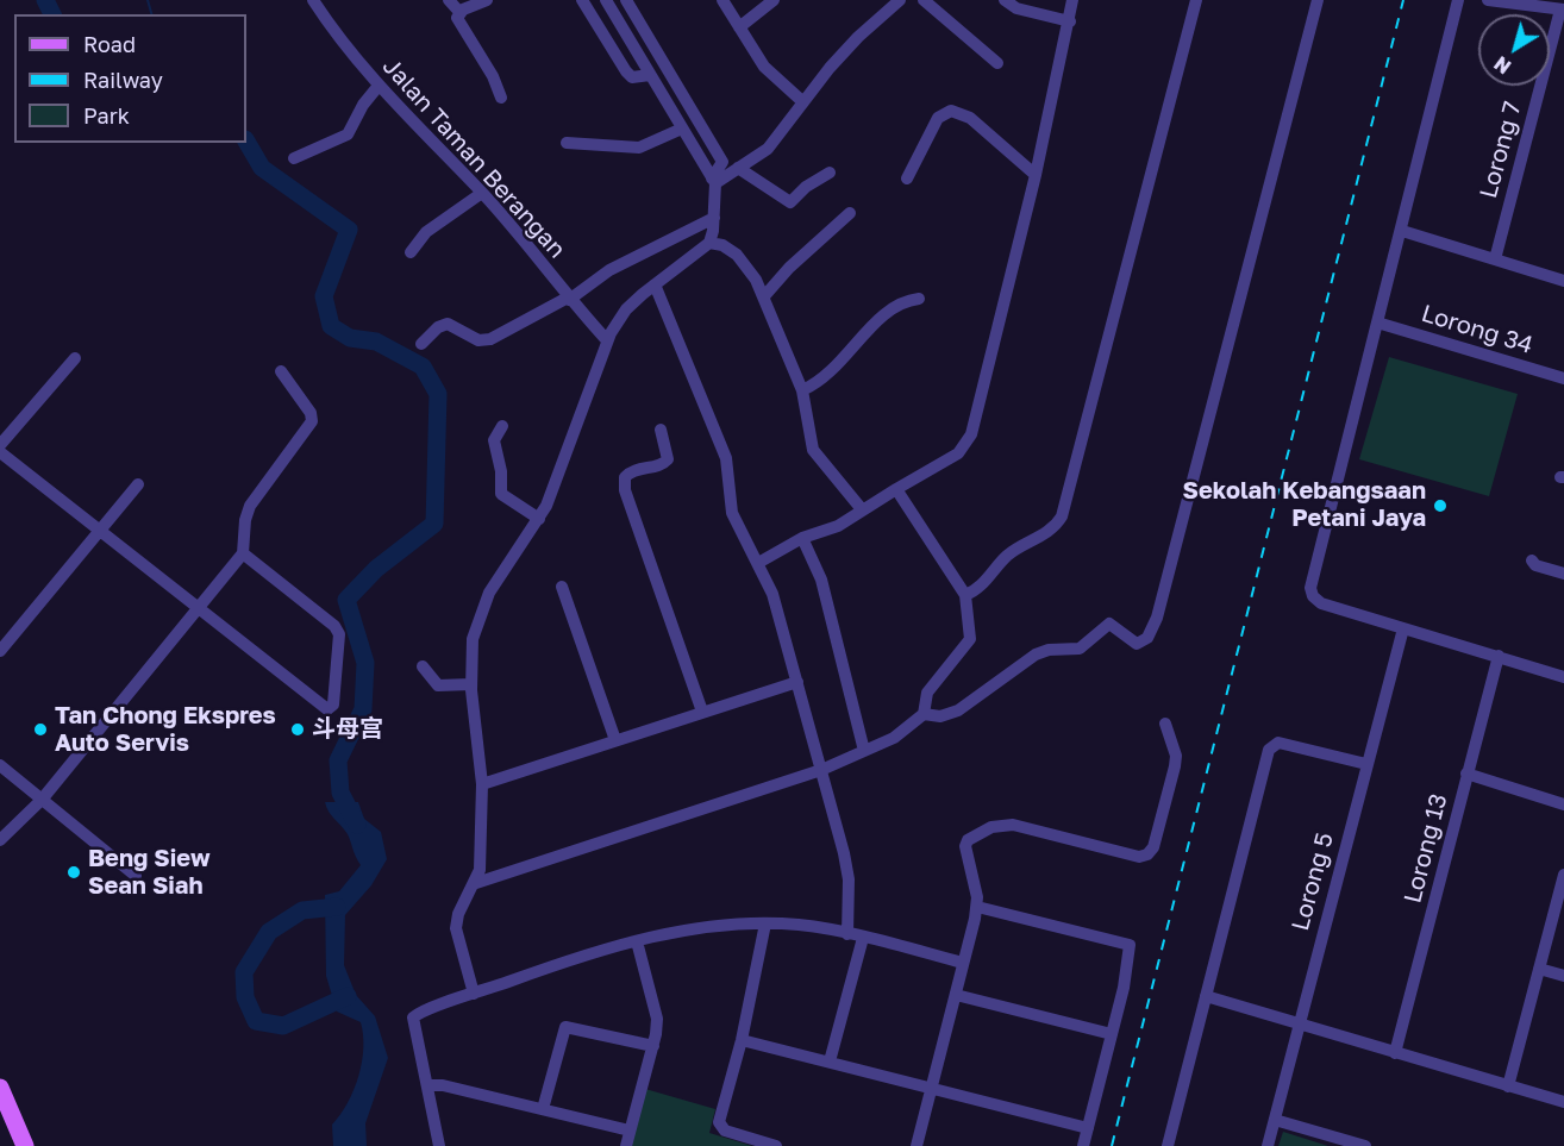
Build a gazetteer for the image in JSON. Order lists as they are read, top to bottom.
{
  "streets": {
    "street": [
      "Lorong 7",
      "Jalan Taman Berangan",
      "Lorong 34",
      "Lorong 13",
      "Lorong 5"
    ]
  },
  "places": [
    "Sekolah Kebangsaan Petani Jaya",
    "Tan Chong Ekspres Auto Servis",
    "斗母宫",
    "Beng Siew Sean Siah"
  ],
  "legend": ["Road", "Railway", "Park"],
  "north": "bottom left"
}
